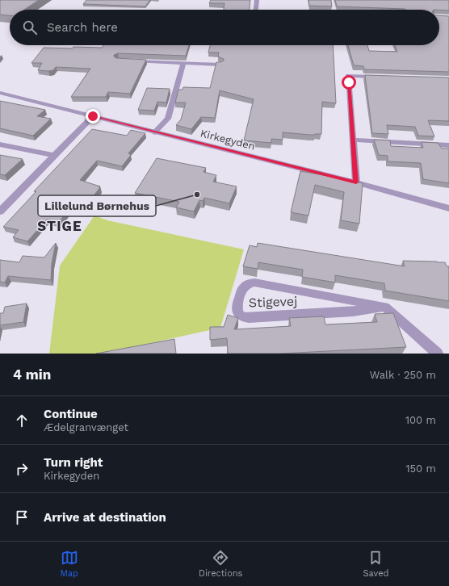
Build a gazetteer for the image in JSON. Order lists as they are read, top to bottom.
{
  "streets": {
    "street": ["Kirkegyden", "Stigevej"]
  },
  "districts": ["STIGE"],
  "places": ["Lillelund Børnehus"],
  "page": {
    "search": "Search here",
    "heading": ["4 min", "Walk · 250 m"],
    "list": [
      ["Continue", "Ædelgranvænget", "100 m"],
      ["Turn right", "Kirkegyden", "150 m"],
      "Arrive at destination"
    ],
    "nav": ["Map", "Directions", "Saved"]
  }
}
